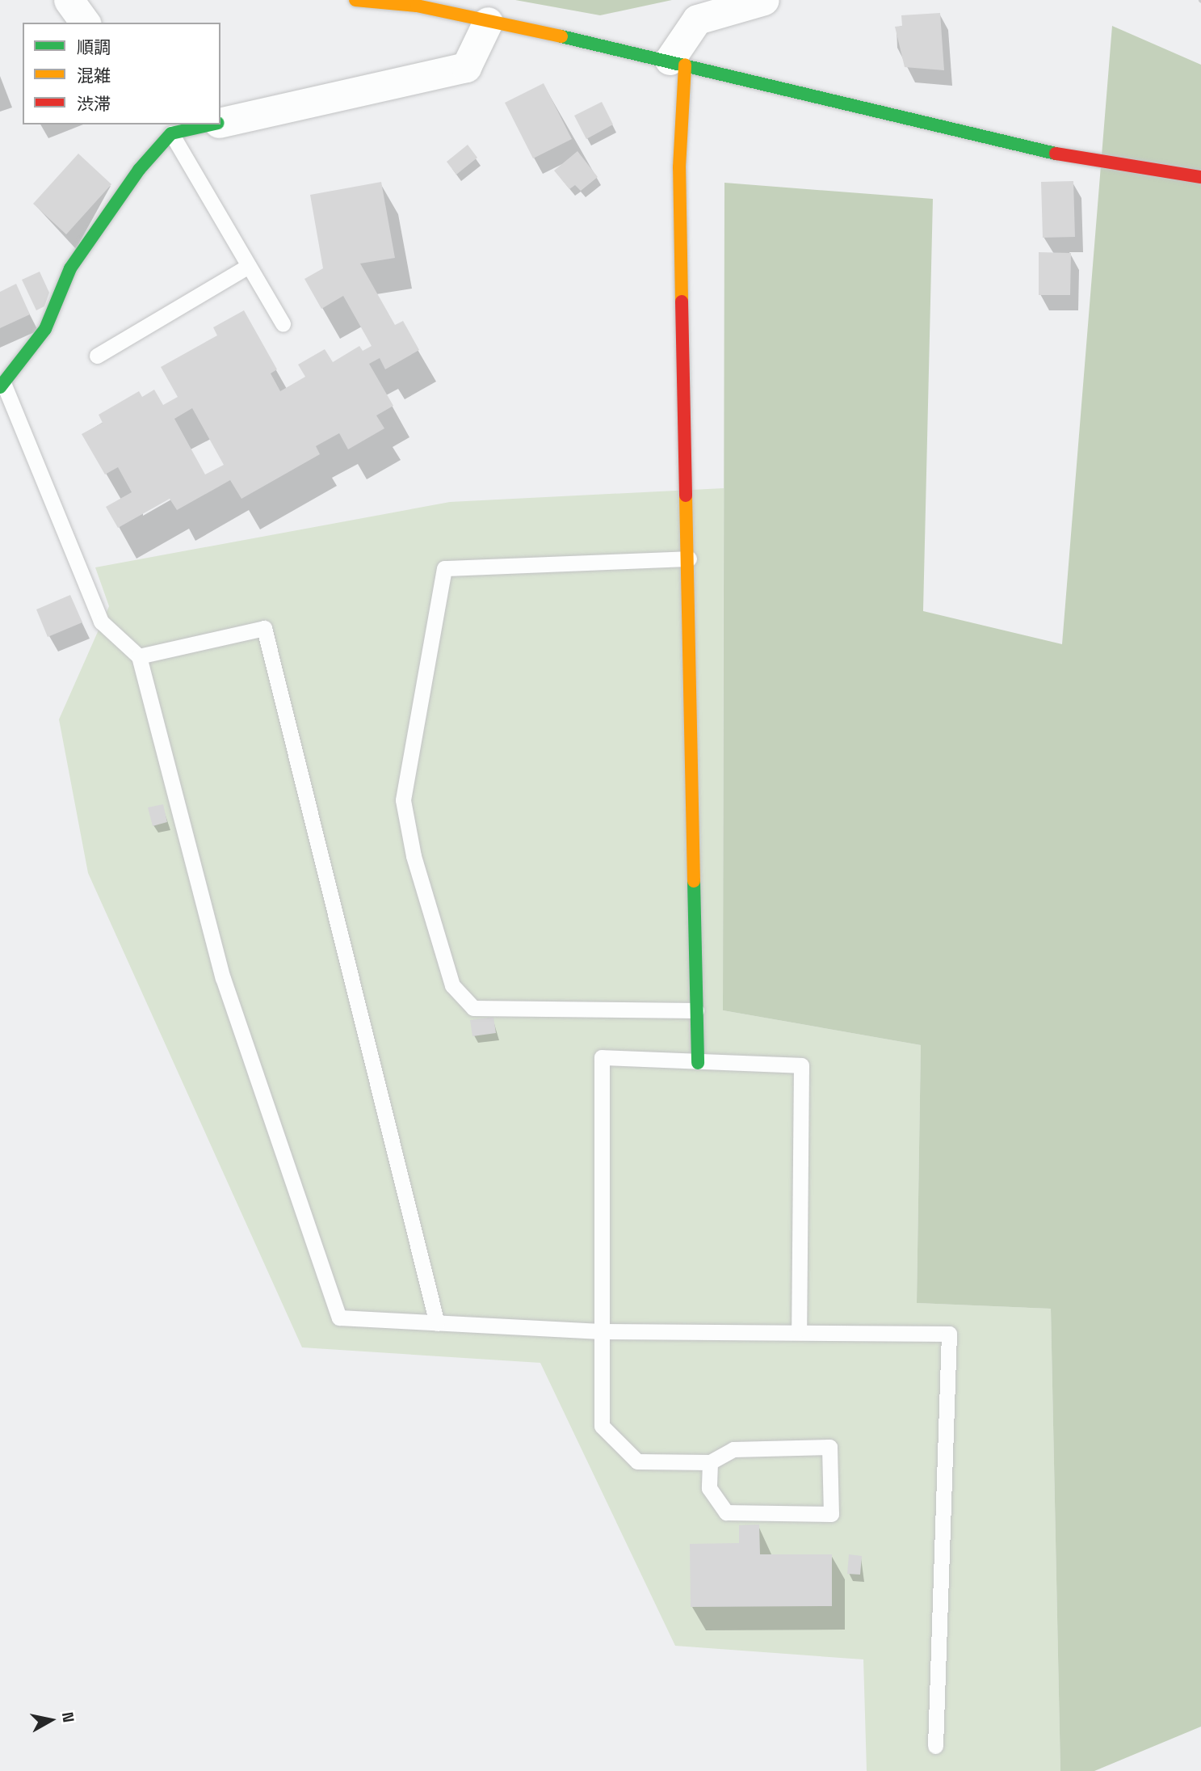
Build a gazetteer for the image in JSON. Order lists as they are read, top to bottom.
{
  "legend": ["順調", "混雑", "渋滞"],
  "north": "right"
}
